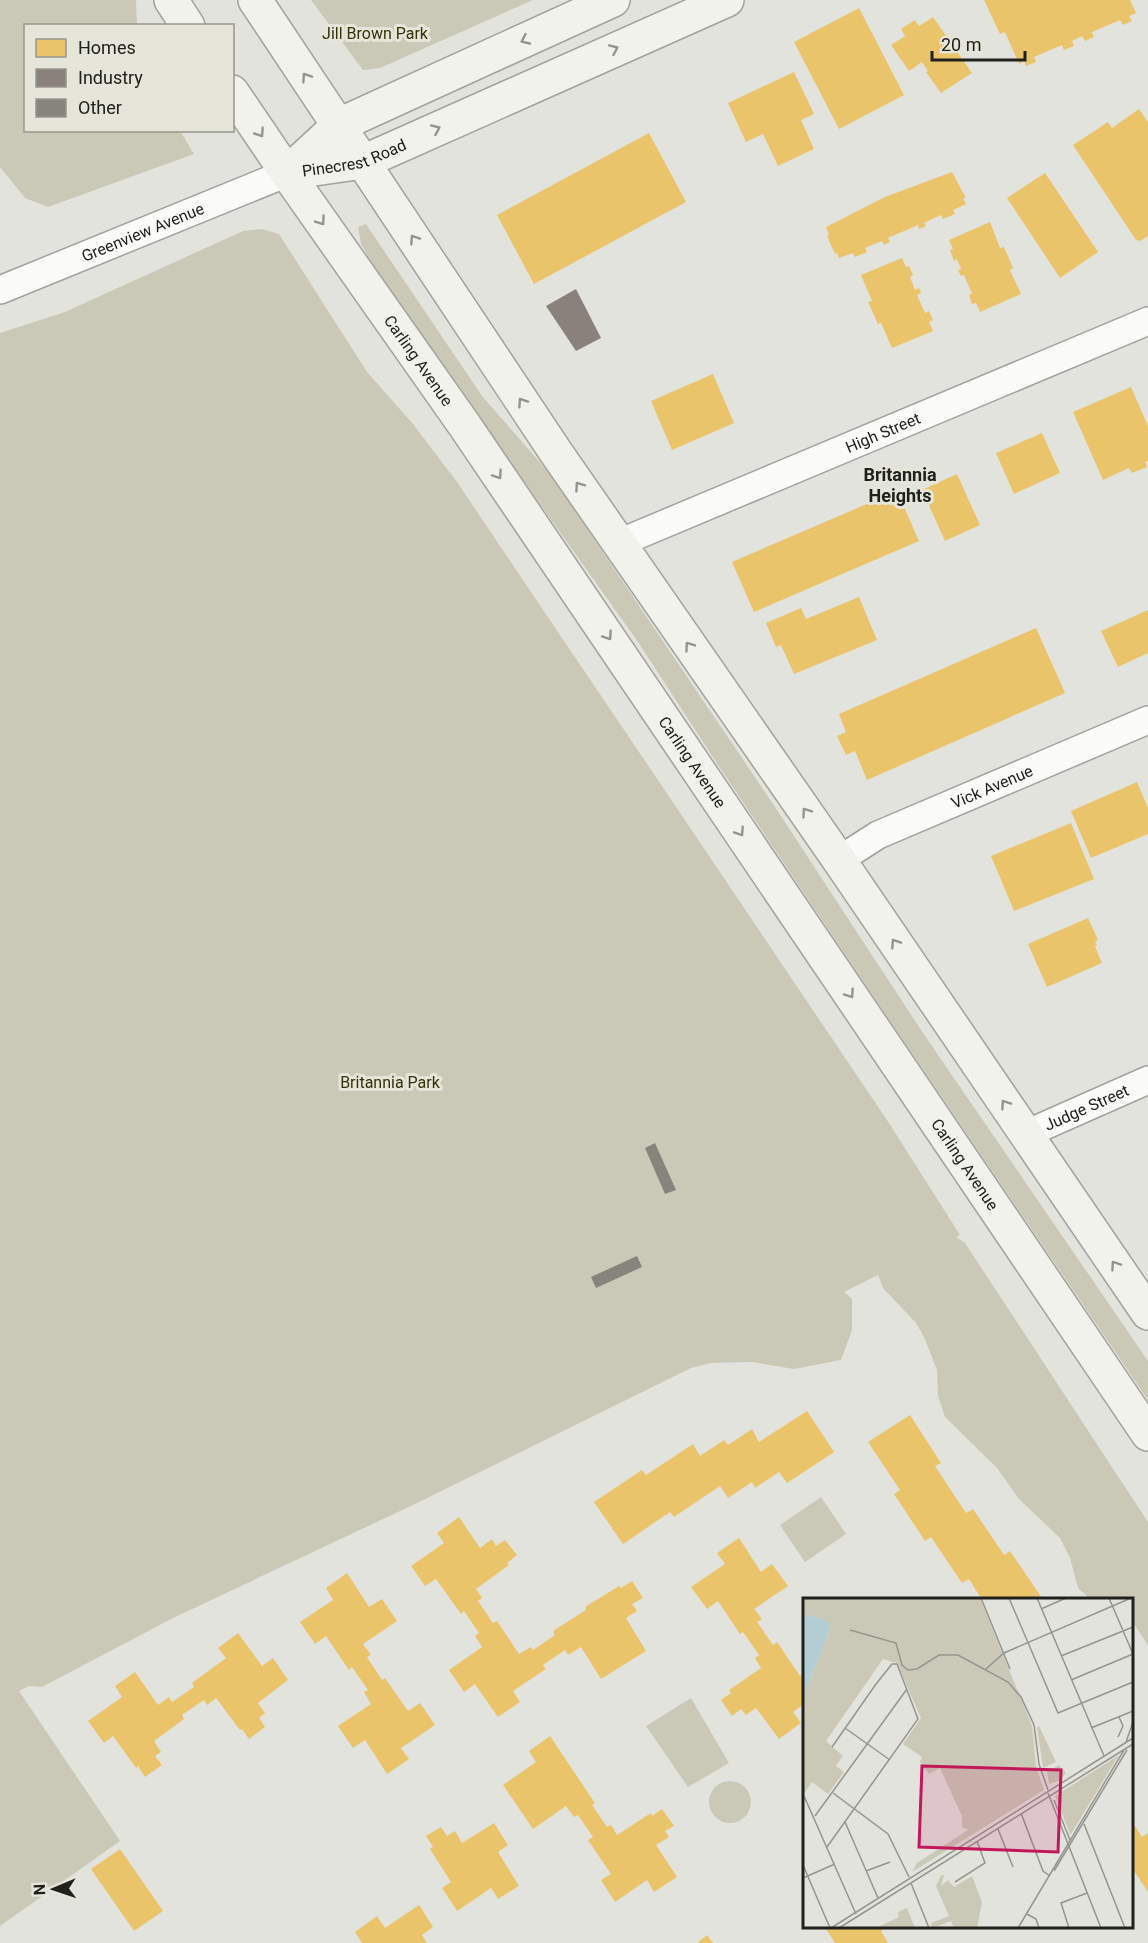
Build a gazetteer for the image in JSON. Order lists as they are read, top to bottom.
{
  "streets": {
    "main road": ["Pinecrest Road", "Carling Avenue"],
    "street": [
      "Greenview Avenue",
      "High Street",
      "Vick Avenue",
      "Judge Street"
    ]
  },
  "crossings": [
    ["Pinecrest Road", "Greenview Avenue"],
    ["Pinecrest Road", "Carling Avenue"],
    ["Greenview Avenue", "Carling Avenue"]
  ],
  "districts": ["Britannia Heights"],
  "parks": ["Jill Brown Park", "Britannia Park"],
  "legend": ["Homes", "Industry", "Other"],
  "scale_bar": "20 m",
  "north": "left"
}
